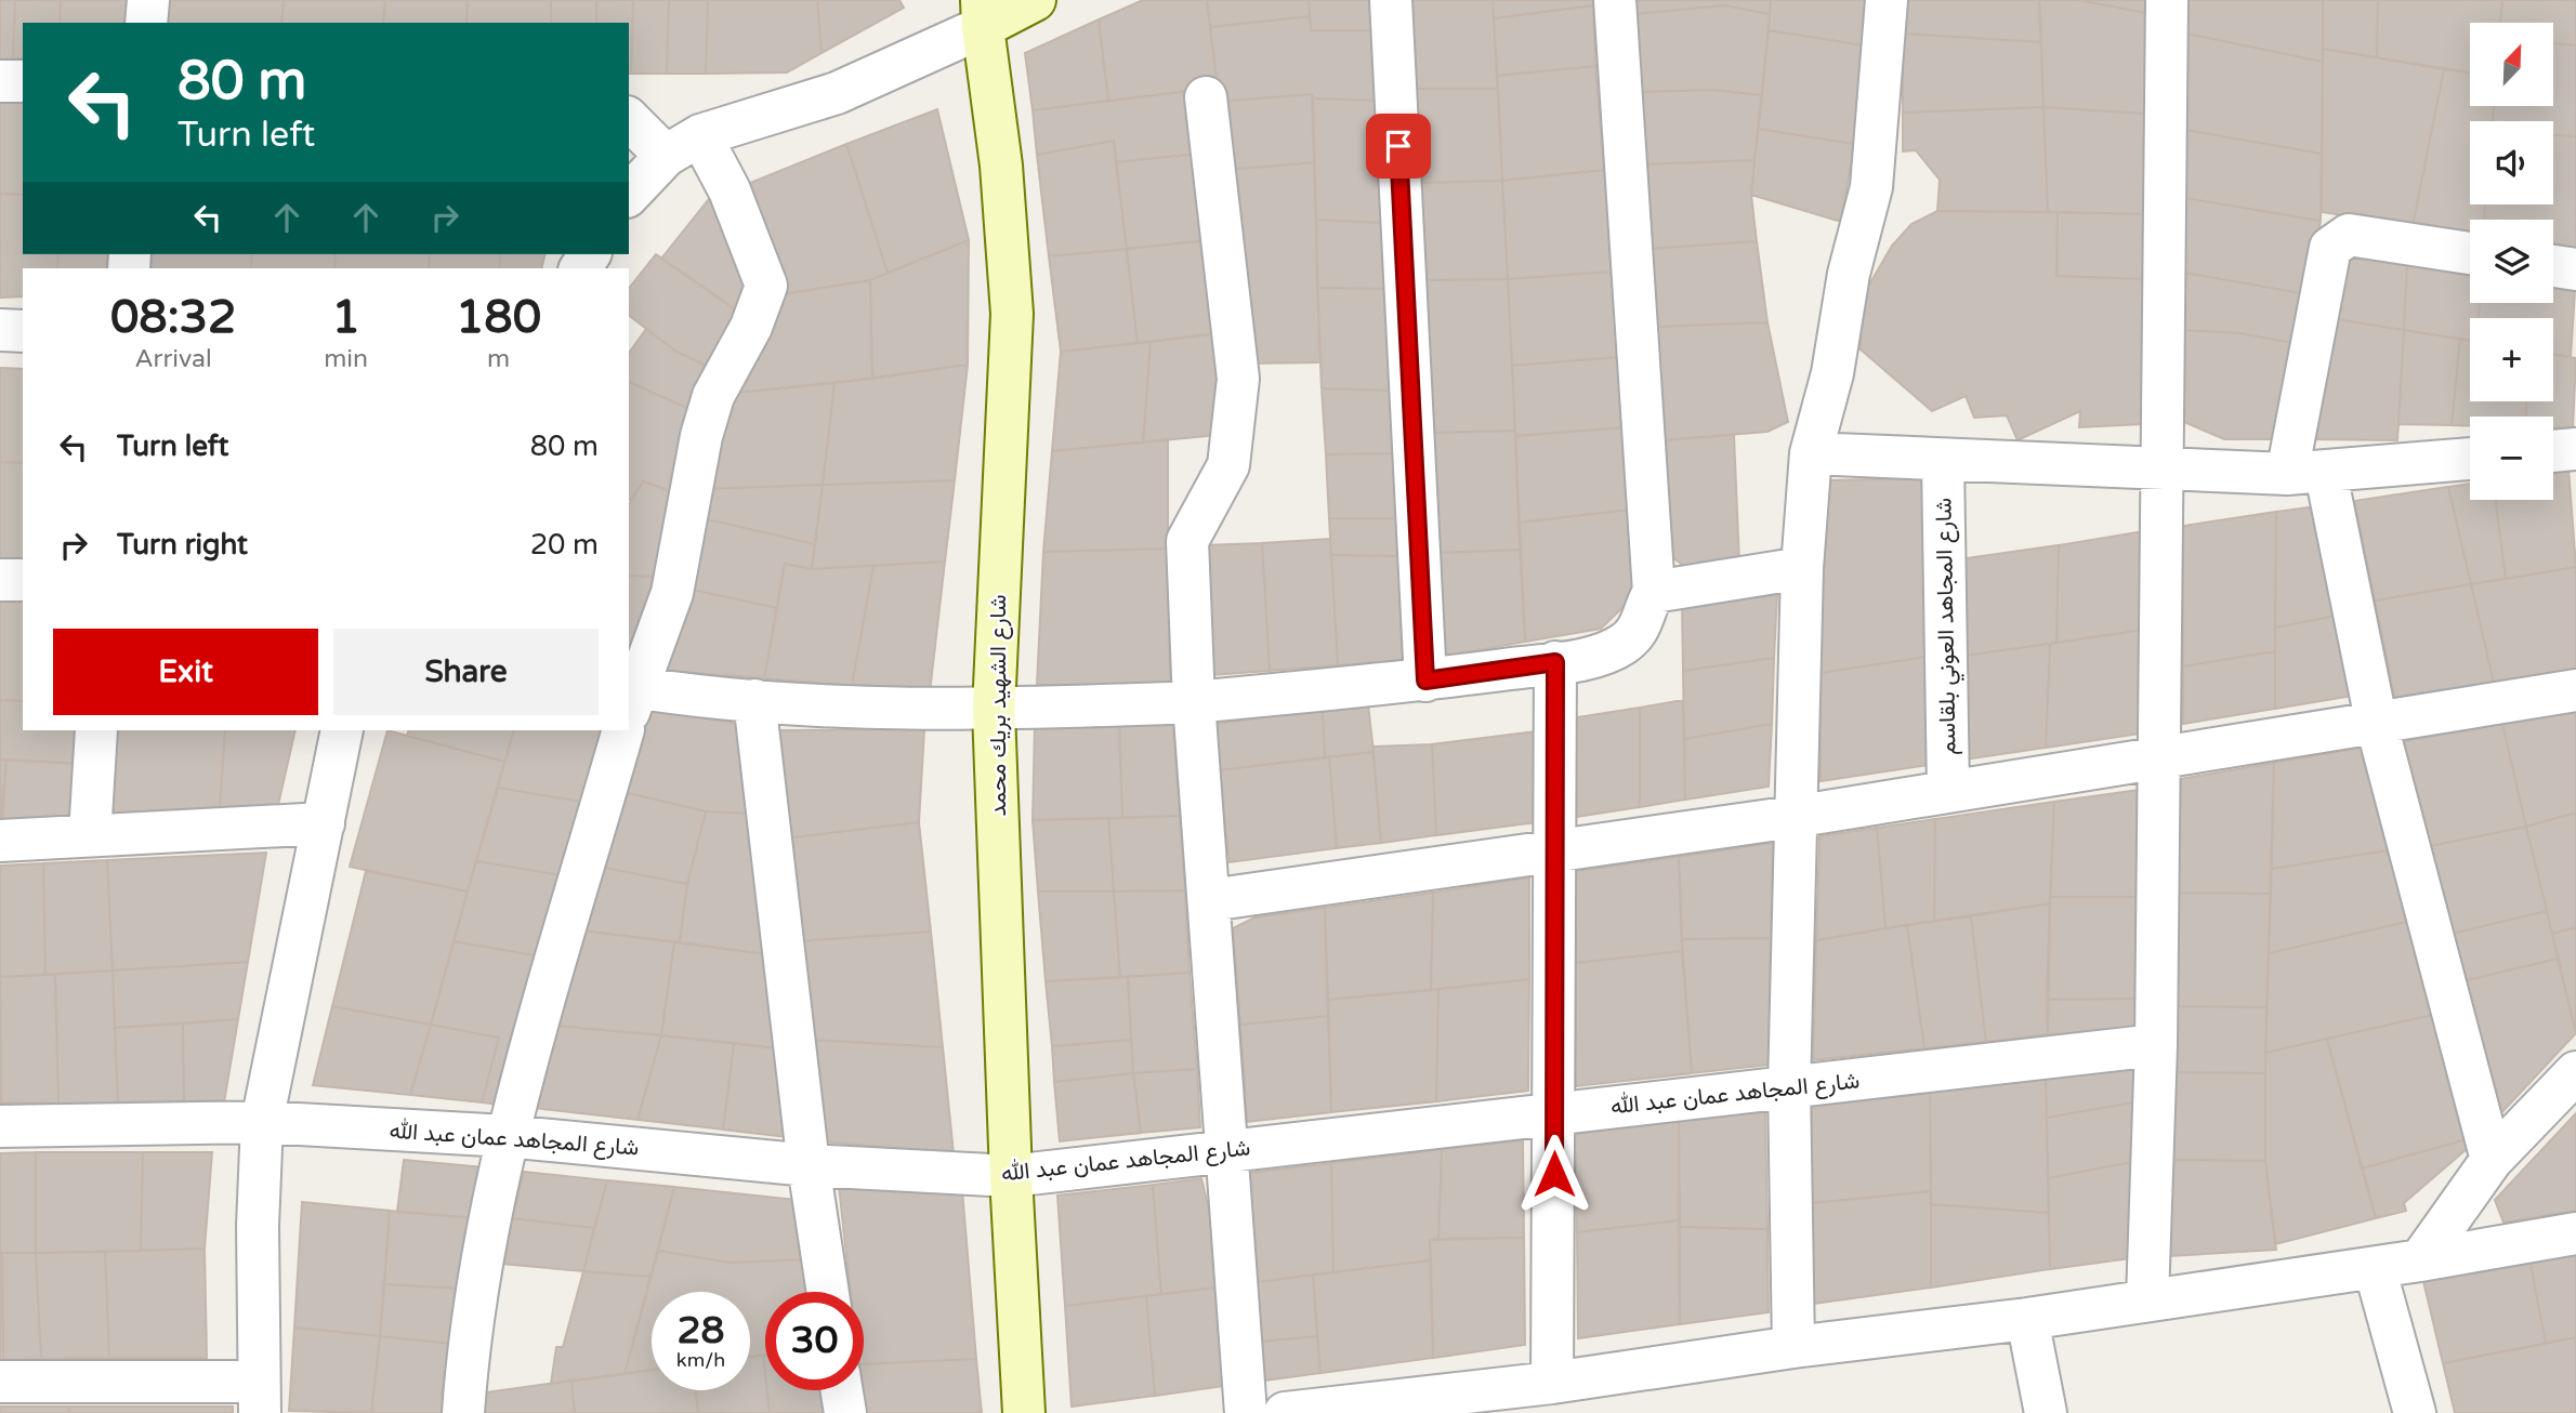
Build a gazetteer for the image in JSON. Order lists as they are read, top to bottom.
{
  "streets": {
    "street": ["شارع المجاهد العوني بلقاسم", "شارع الشهيد بريك محمد", "شارع المجاهد عمان عبد الله"]
  },
  "crossings": [
    ["شارع الشهيد بريك محمد", "شارع المجاهد عمان عبد الله"]
  ],
  "north": "top right",
  "page": {
    "map_buttons": ["+", "−"],
    "turn": ["80 m", "Turn left"],
    "eta": [
      "08:32",
      "Arrival",
      "1",
      "min",
      "180",
      "m"
    ],
    "list": [
      {
        "name": "Turn left",
        "value": "80 m"
      },
      {
        "name": "Turn right",
        "value": "20 m"
      }
    ],
    "buttons": ["Exit", "Share"],
    "speed": "28 km/h",
    "limit": "30"
  }
}
